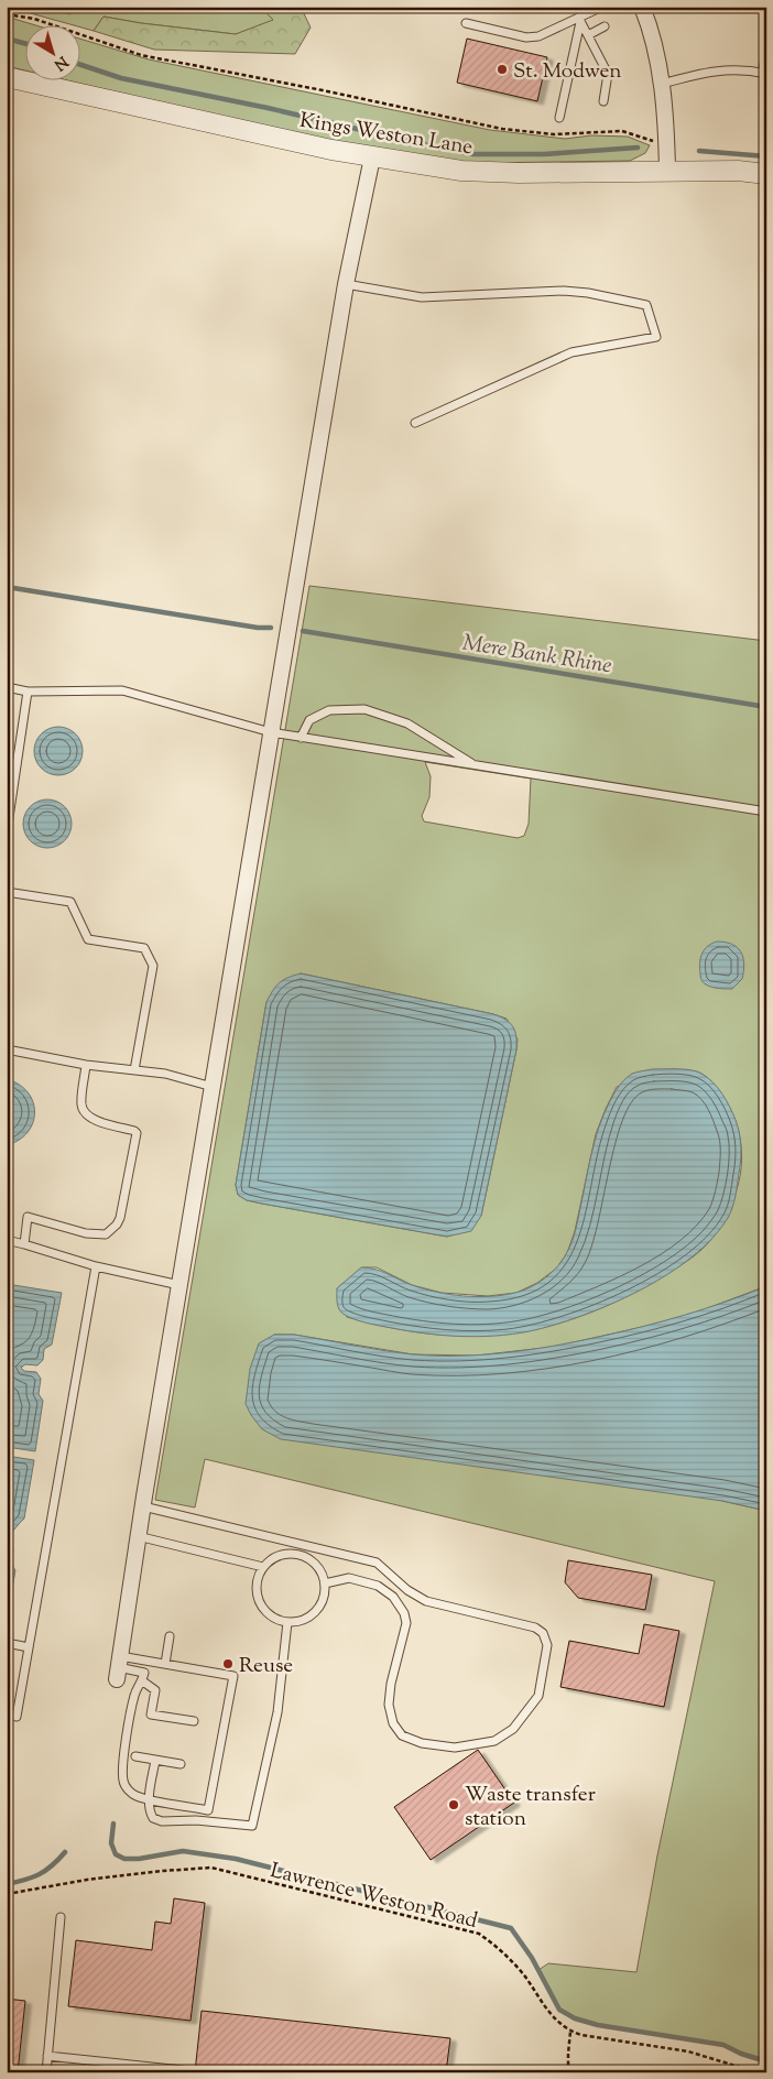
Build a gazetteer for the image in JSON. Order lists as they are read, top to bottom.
{
  "streets": {
    "street": ["Kings Weston Lane"],
    "path": ["Lawrence Weston Road"]
  },
  "water": ["Mere Bank Rhine"],
  "places": ["St. Modwen", "Reuse", "Waste transfer station"],
  "north": "bottom right"
}
